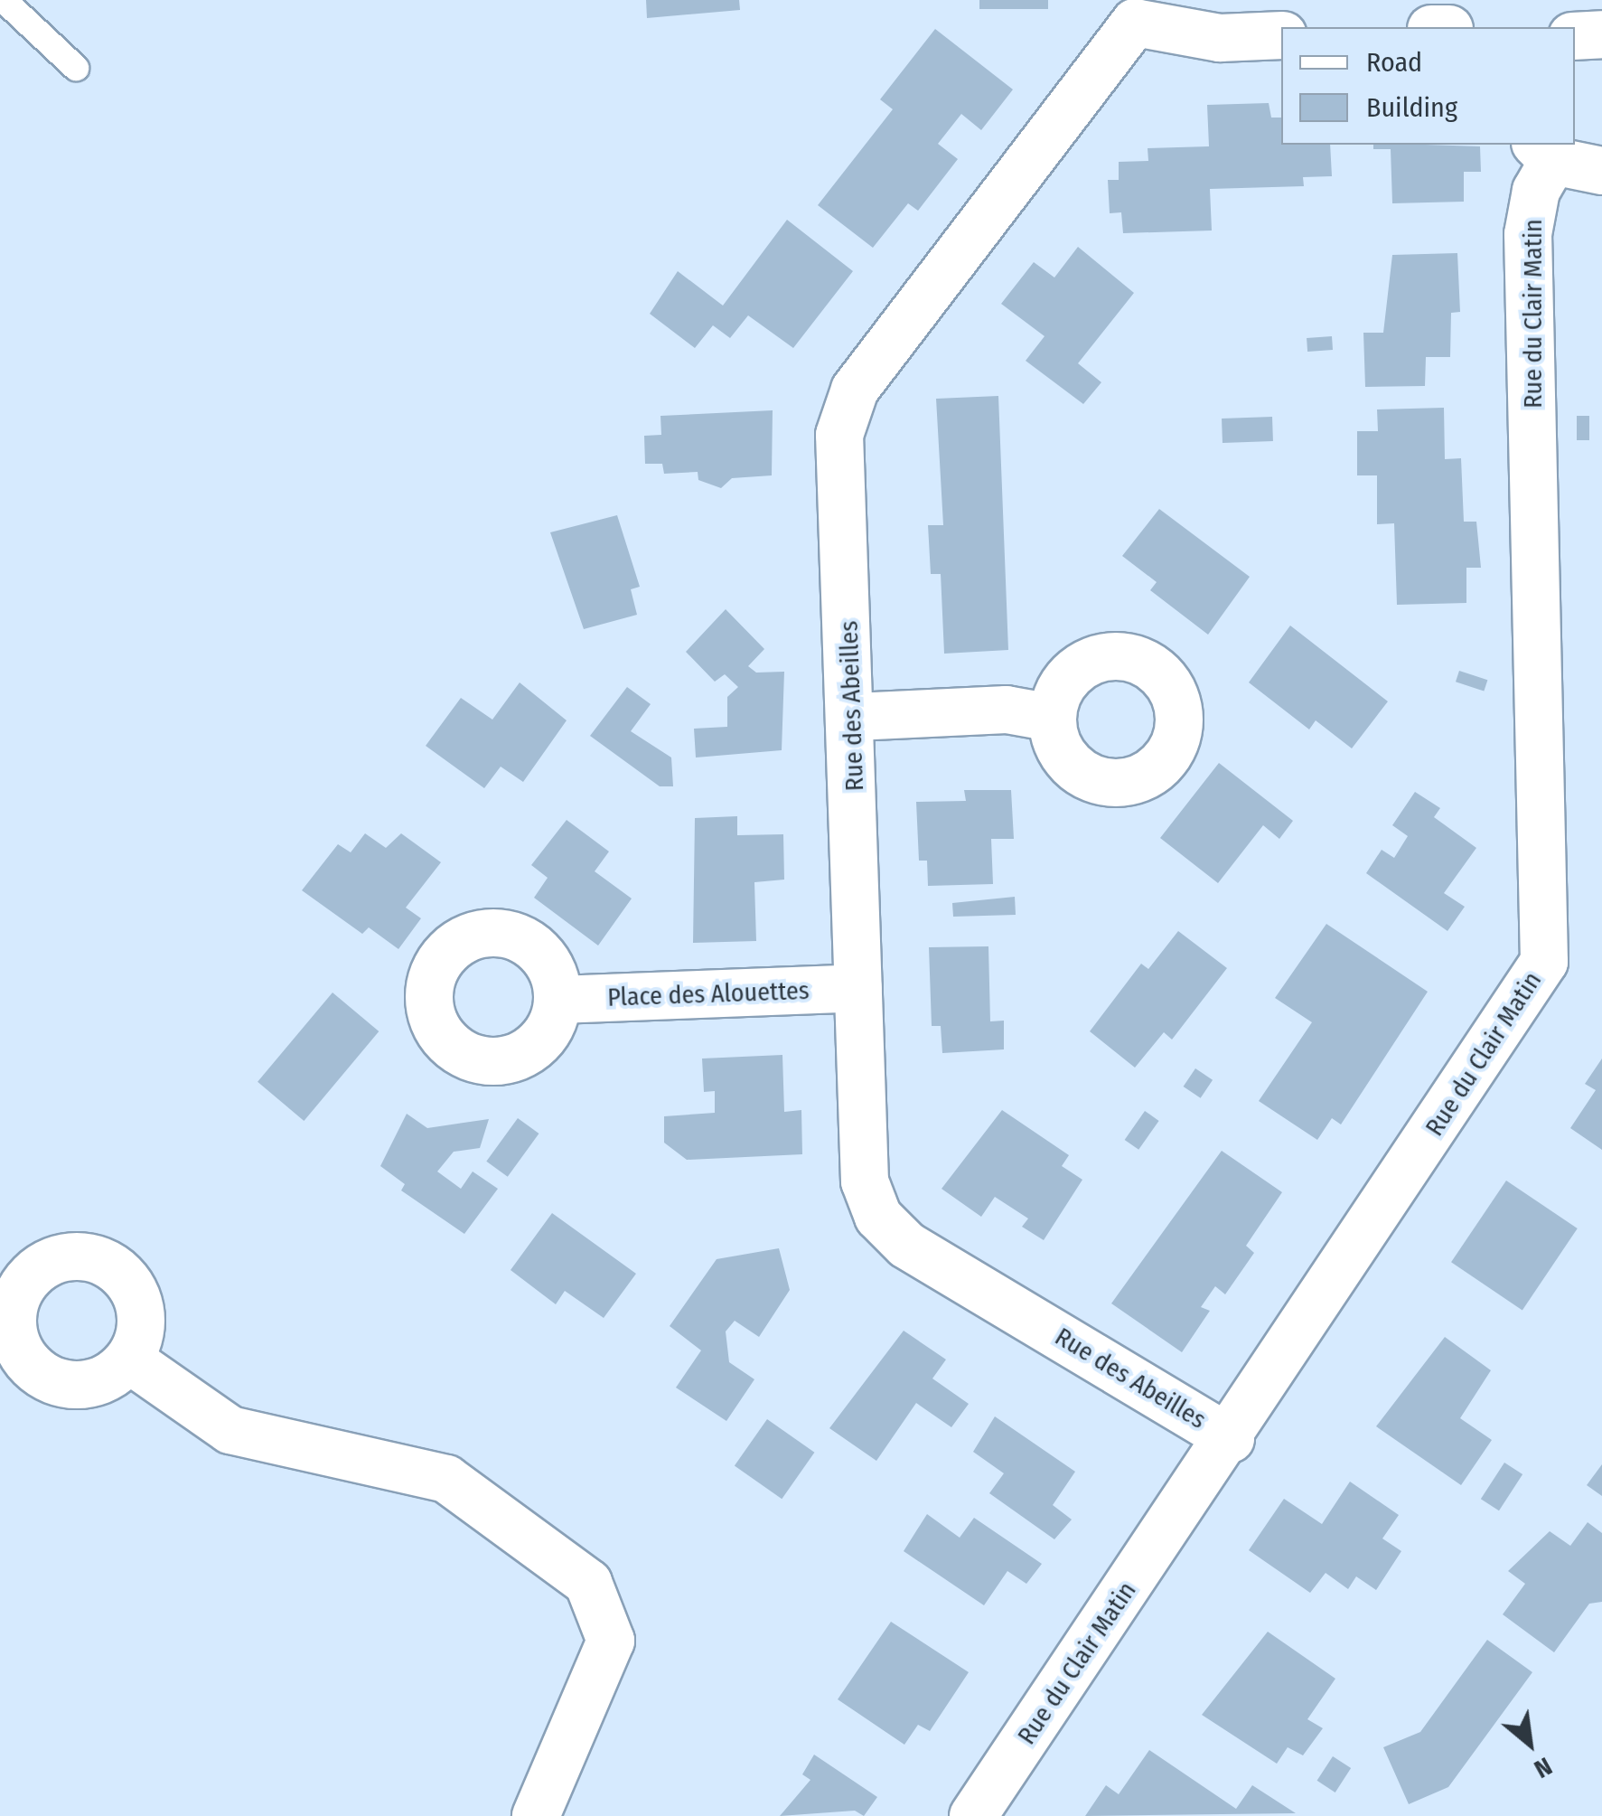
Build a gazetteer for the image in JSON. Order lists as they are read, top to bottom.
{
  "streets": {
    "street": ["Rue du Clair Matin", "Rue des Abeilles", "Place des Alouettes"]
  },
  "crossings": [
    ["Rue du Clair Matin", "Rue des Abeilles"],
    ["Rue des Abeilles", "Place des Alouettes"]
  ],
  "legend": ["Road", "Building"],
  "north": "bottom right"
}
